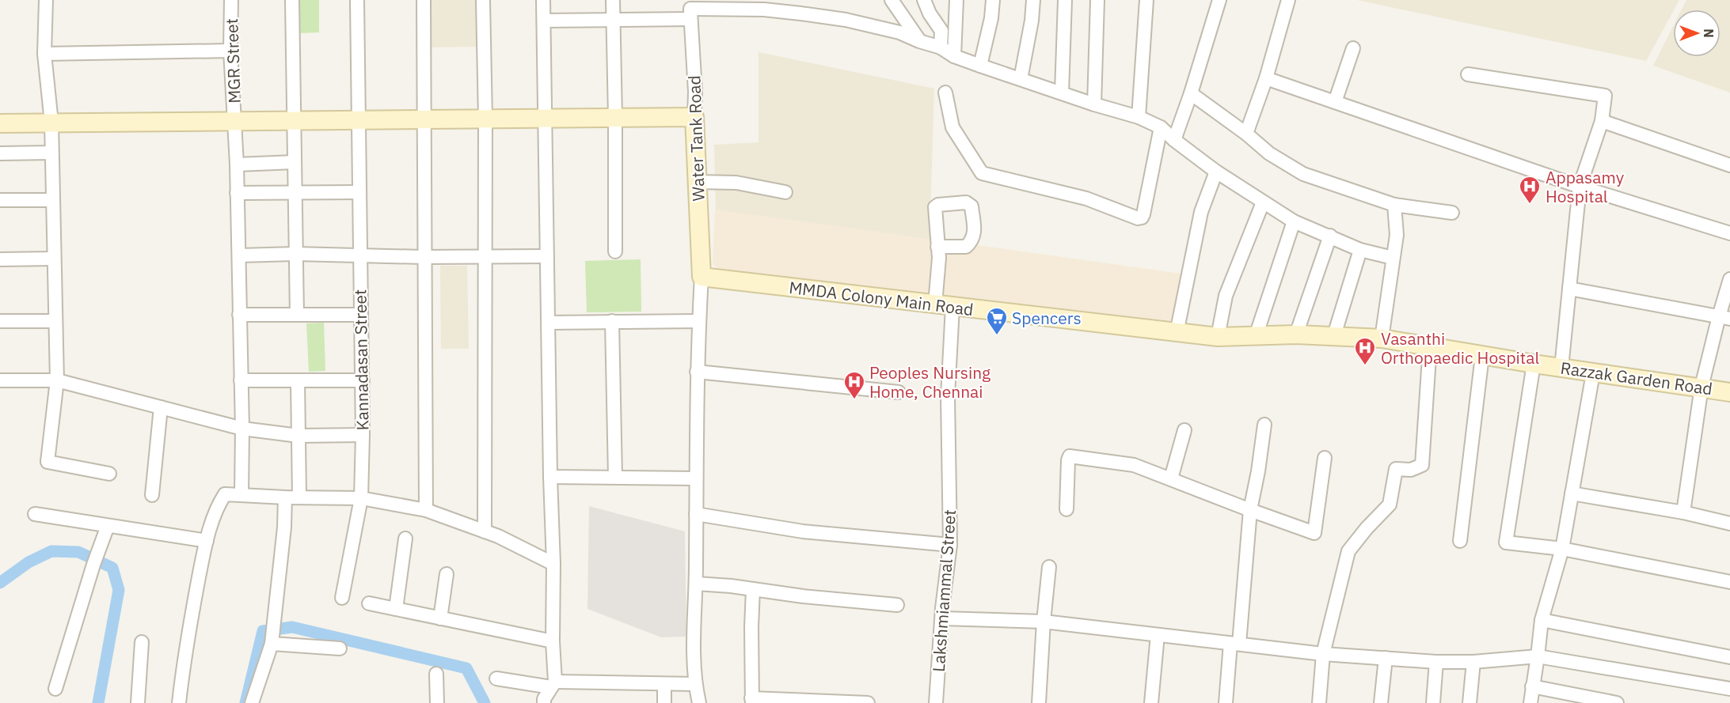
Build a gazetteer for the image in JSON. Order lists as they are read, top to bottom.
{
  "streets": {
    "street": [
      "MGR Street",
      "Water Tank Road",
      "MMDA Colony Main Road",
      "Kannadasan Street",
      "Razzak Garden Road",
      "Lakshmiammal Street"
    ]
  },
  "crossings": [
    ["Water Tank Road", "MMDA Colony Main Road"],
    ["MMDA Colony Main Road", "Razzak Garden Road"],
    ["MMDA Colony Main Road", "Lakshmiammal Street"]
  ],
  "places": {
    "hospital": ["Appasamy Hospital", "Vasanthi Orthopaedic Hospital", "Peoples Nursing Home, Chennai"],
    "supermarket": ["Spencers"]
  },
  "north": "right"
}
